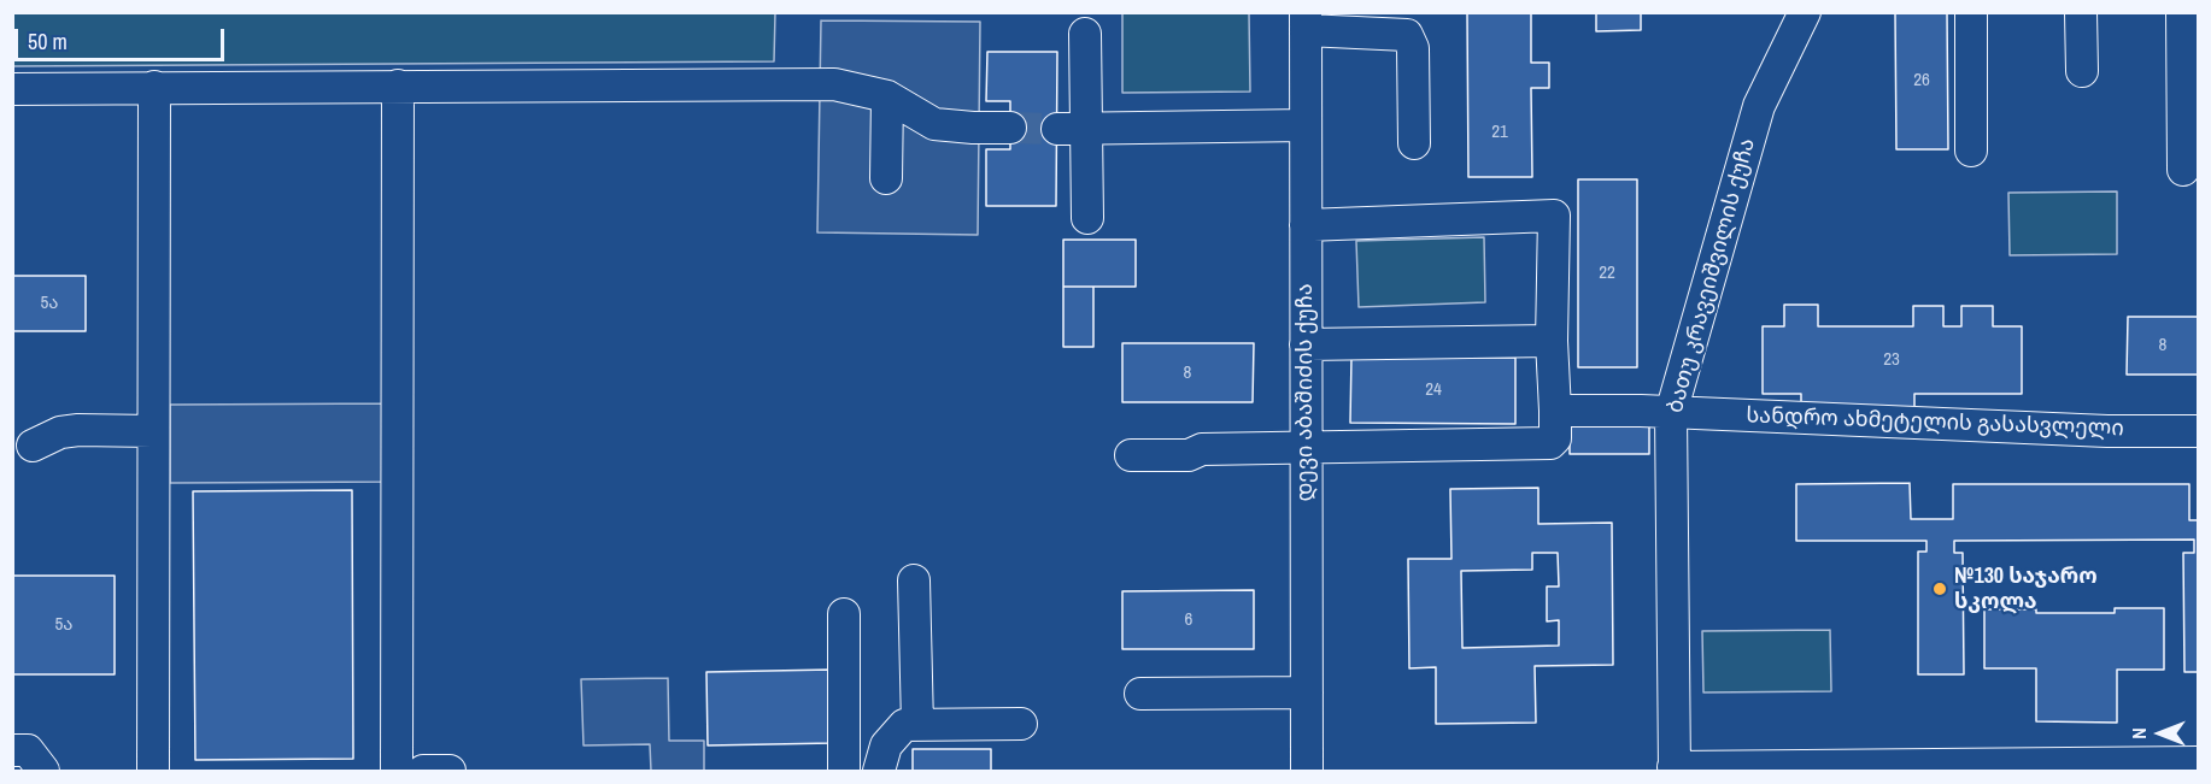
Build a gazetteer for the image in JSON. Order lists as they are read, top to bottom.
{
  "streets": {
    "street": ["ბათუ კრავეიშვილის ქუჩა", "დევი აბაშიძის ქუჩა", "სანდრო ახმეტელის გასასვლელი"]
  },
  "crossings": [
    ["ბათუ კრავეიშვილის ქუჩა", "სანდრო ახმეტელის გასასვლელი"]
  ],
  "places": ["№130 საჯარო სკოლა"],
  "house_numbers": [
    "26",
    "21",
    "22",
    "5ა",
    "8",
    "23",
    "8",
    "24",
    "6",
    "5ა"
  ],
  "scale_bar": "50 m",
  "north": "left"
}
